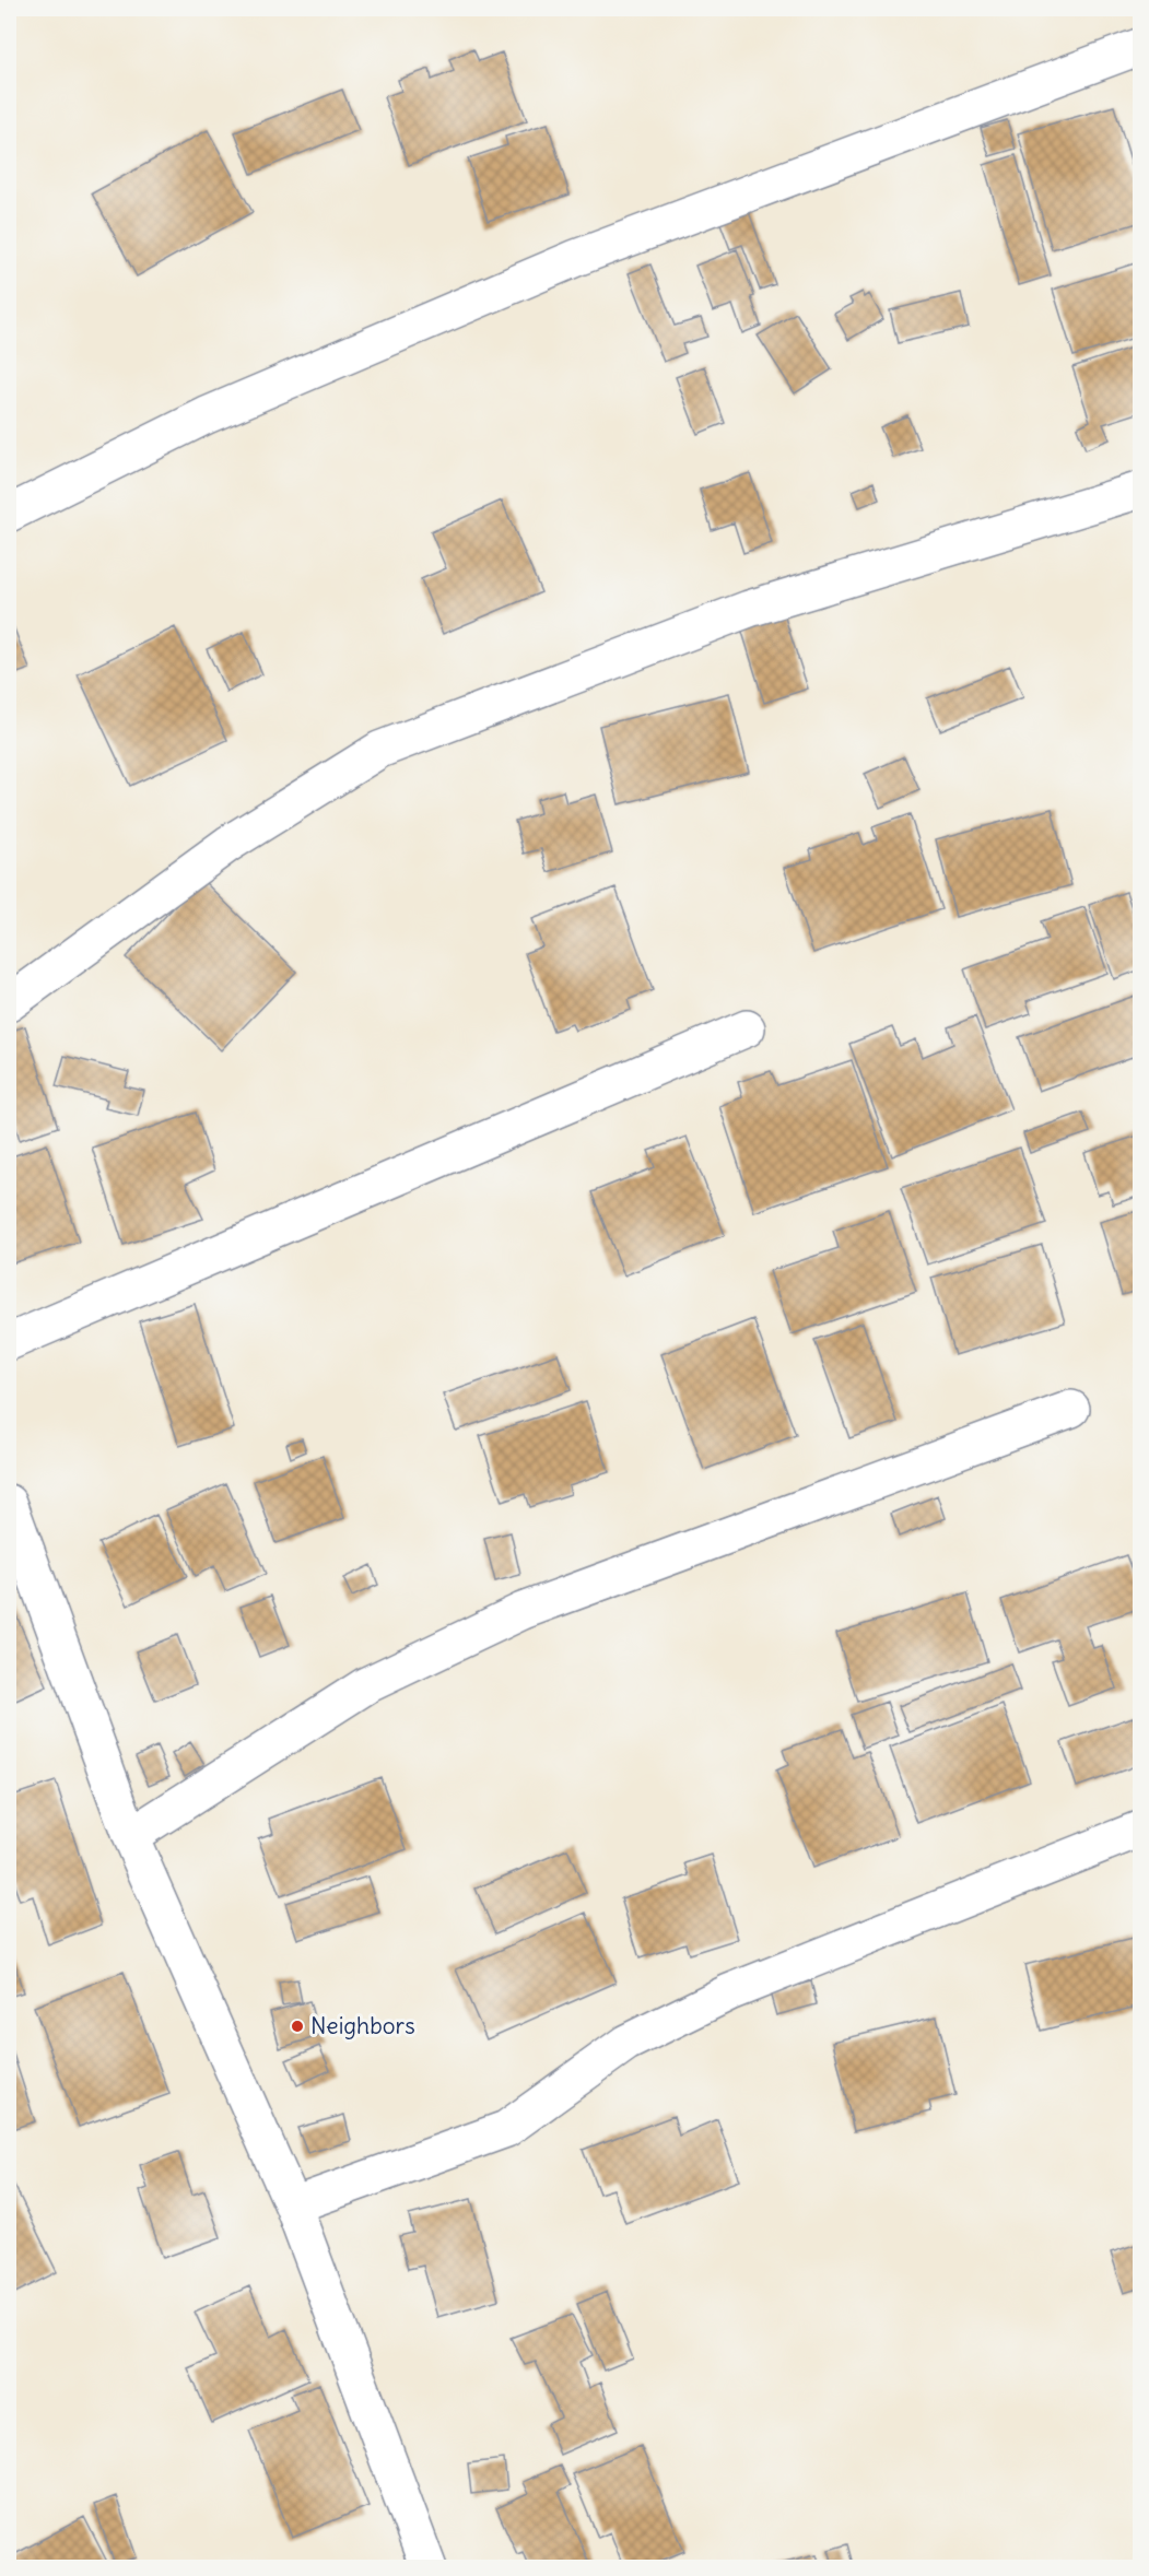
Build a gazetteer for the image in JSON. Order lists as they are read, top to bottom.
{
  "places": ["Neighbors"]
}
